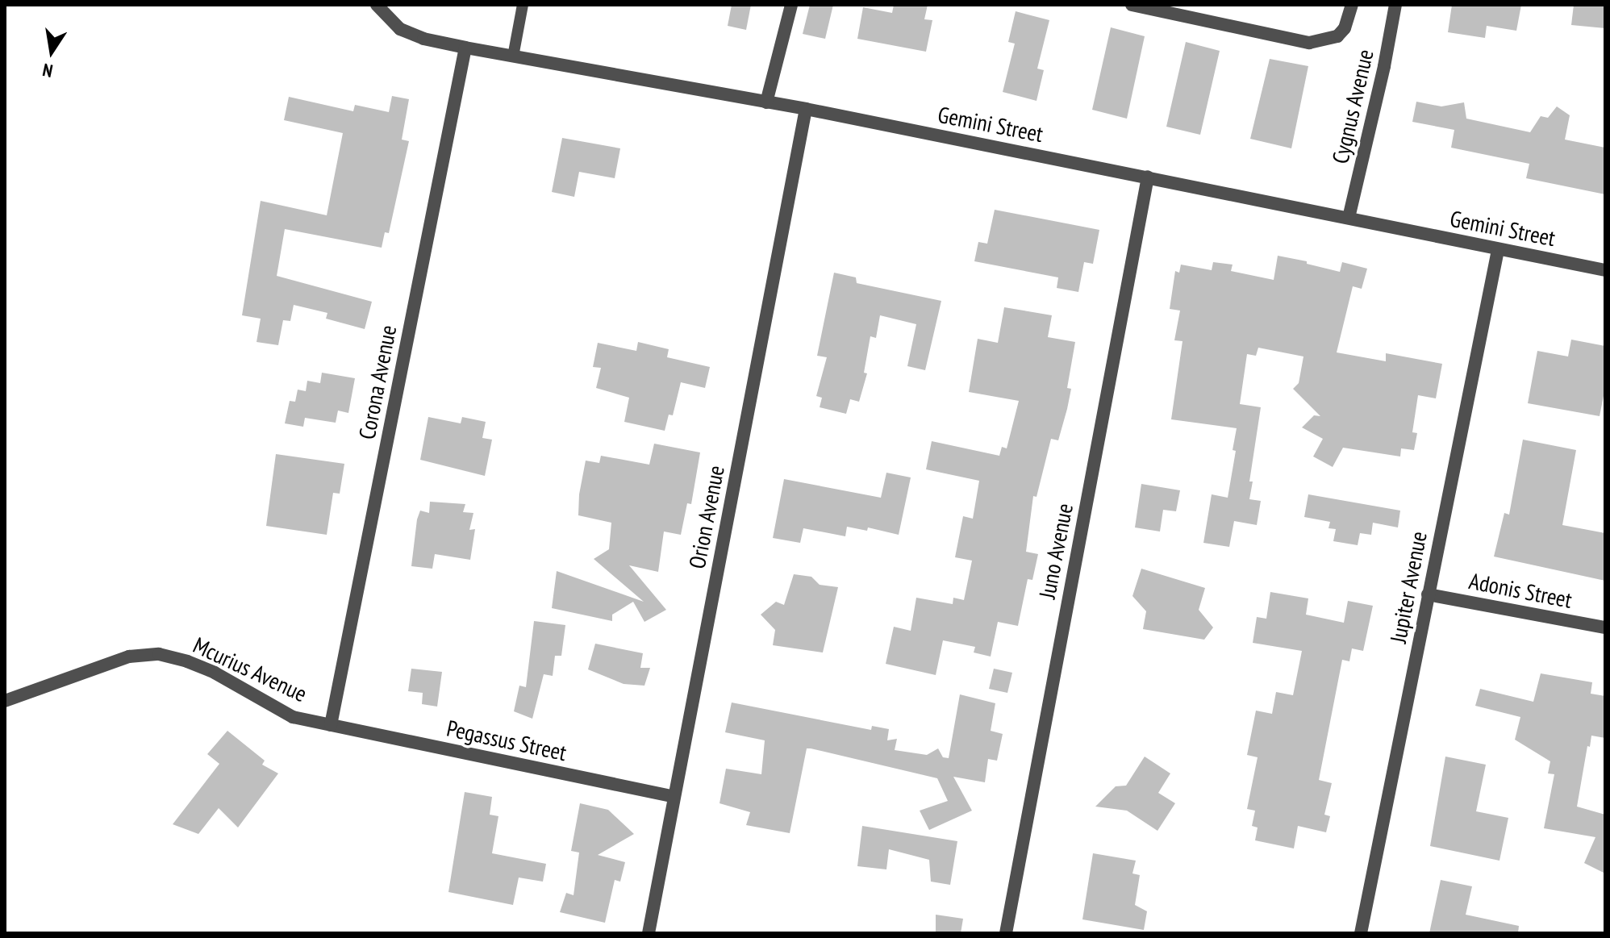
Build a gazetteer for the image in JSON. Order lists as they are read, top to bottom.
{
  "streets": {
    "street": [
      "Cygnus Avenue",
      "Gemini Street",
      "Corona Avenue",
      "Orion Avenue",
      "Juno Avenue",
      "Jupiter Avenue",
      "Adonis Street",
      "Mcurius Avenue",
      "Pegassus Street"
    ]
  },
  "crossings": [
    ["Cygnus Avenue", "Gemini Street"],
    ["Gemini Street", "Corona Avenue"],
    ["Gemini Street", "Orion Avenue"],
    ["Gemini Street", "Juno Avenue"],
    ["Gemini Street", "Jupiter Avenue"],
    ["Corona Avenue", "Mcurius Avenue"],
    ["Corona Avenue", "Pegassus Street"],
    ["Orion Avenue", "Pegassus Street"],
    ["Jupiter Avenue", "Adonis Street"],
    ["Mcurius Avenue", "Pegassus Street"]
  ],
  "north": "bottom"
}
